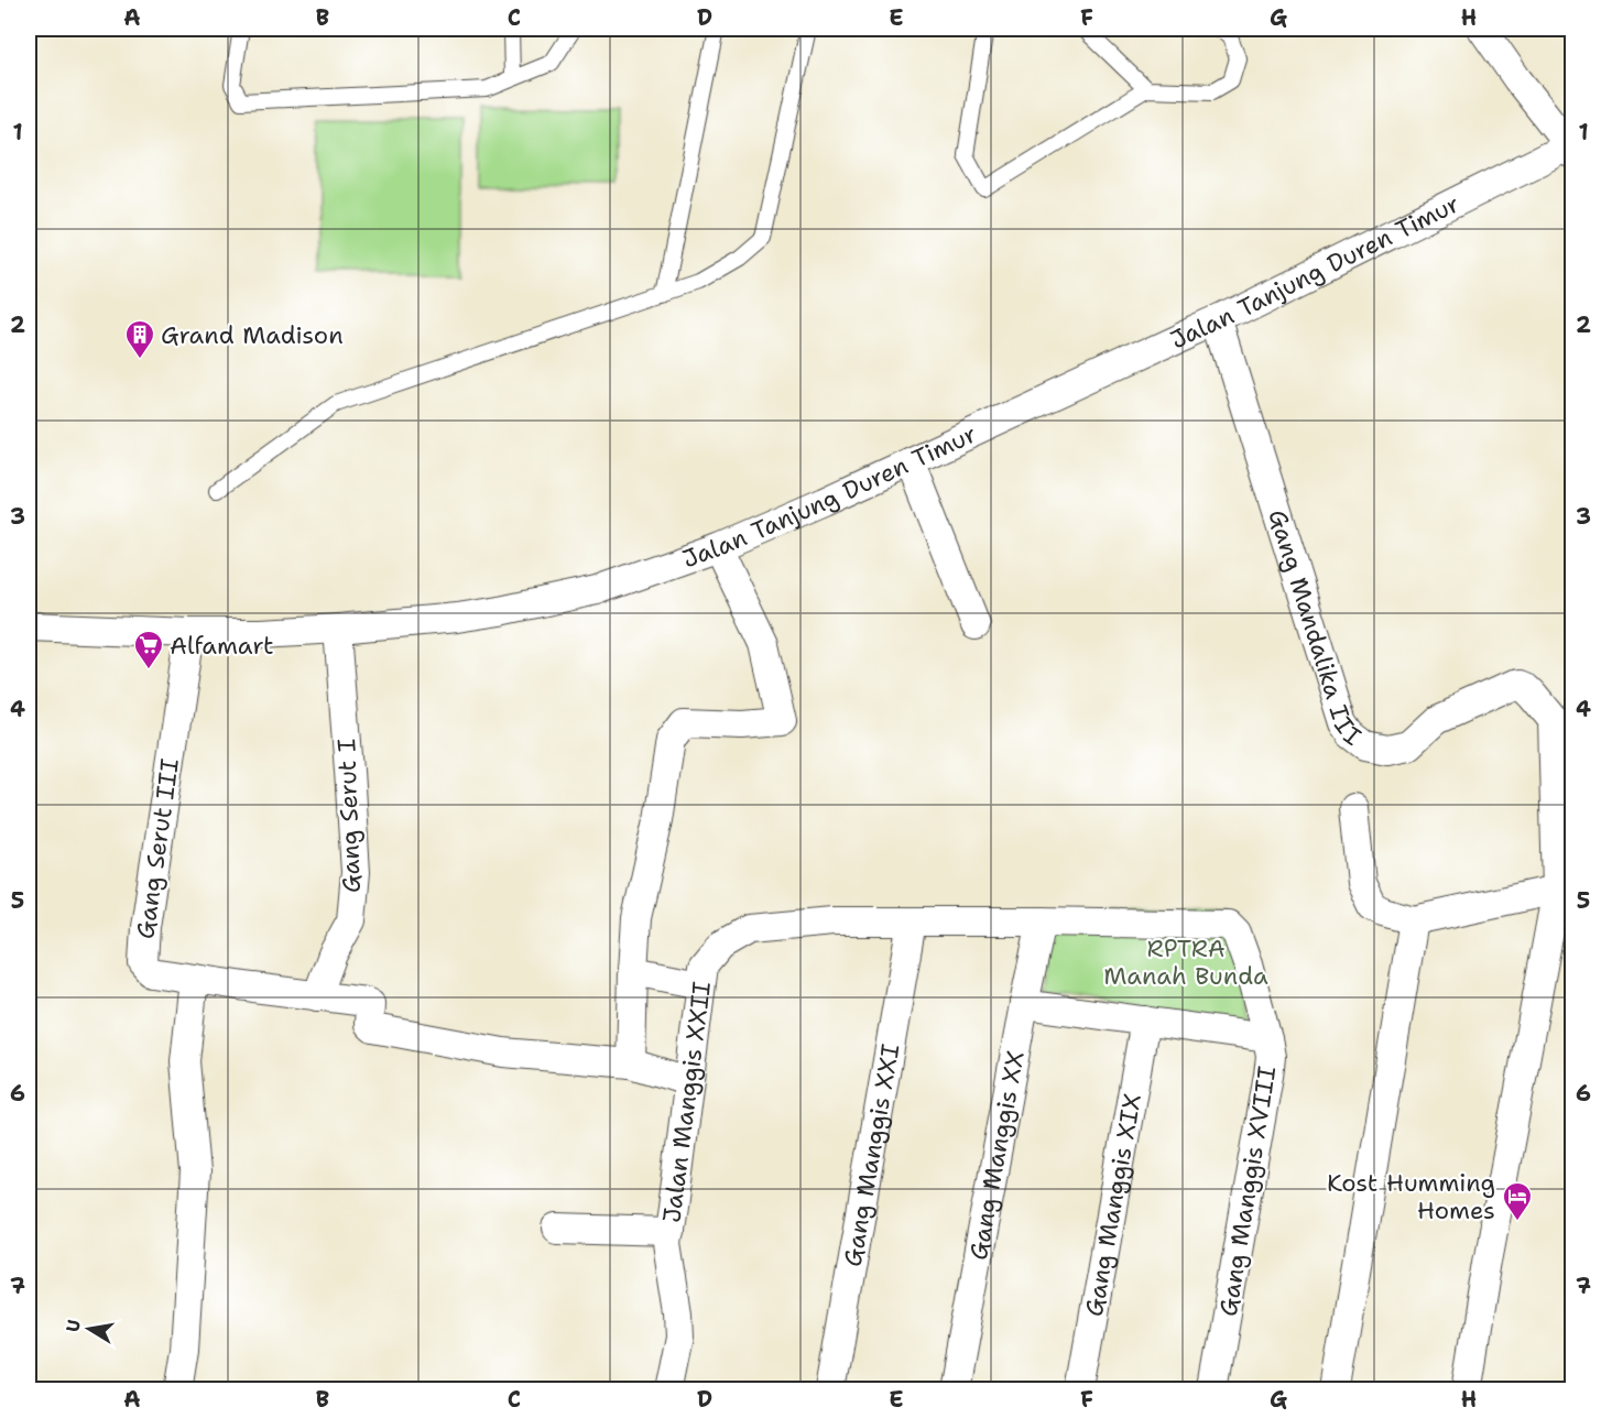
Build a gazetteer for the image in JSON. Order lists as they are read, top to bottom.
{
  "streets": {
    "street": [
      "Jalan Tanjung Duren Timur",
      "Gang Mandalika III",
      "Gang Serut I",
      "Gang Serut III",
      "Jalan Manggis XXII",
      "Gang Manggis XX",
      "Gang Manggis XXI",
      "Gang Manggis XVIII",
      "Gang Manggis XIX"
    ]
  },
  "crossings": [
    ["Jalan Tanjung Duren Timur", "Gang Mandalika III"],
    ["Jalan Tanjung Duren Timur", "Gang Serut I"],
    ["Jalan Tanjung Duren Timur", "Gang Serut III"],
    ["Gang Serut I", "Gang Serut III"],
    ["Jalan Manggis XXII", "Gang Manggis XX"],
    ["Jalan Manggis XXII", "Gang Manggis XXI"],
    ["Jalan Manggis XXII", "Gang Manggis XVIII"],
    ["Gang Manggis XX", "Gang Manggis XVIII"],
    ["Gang Manggis XVIII", "Gang Manggis XIX"]
  ],
  "parks": ["RPTRA Manah Bunda"],
  "places": {
    "building": ["Grand Madison"],
    "supermarket": ["Alfamart"],
    "hotel": ["Kost Humming Homes"]
  },
  "north": "left",
  "grid": {
    "columns": [
      "A",
      "B",
      "C",
      "D",
      "E",
      "F",
      "G",
      "H"
    ],
    "rows": [
      "1",
      "2",
      "3",
      "4",
      "5",
      "6",
      "7"
    ]
  }
}
